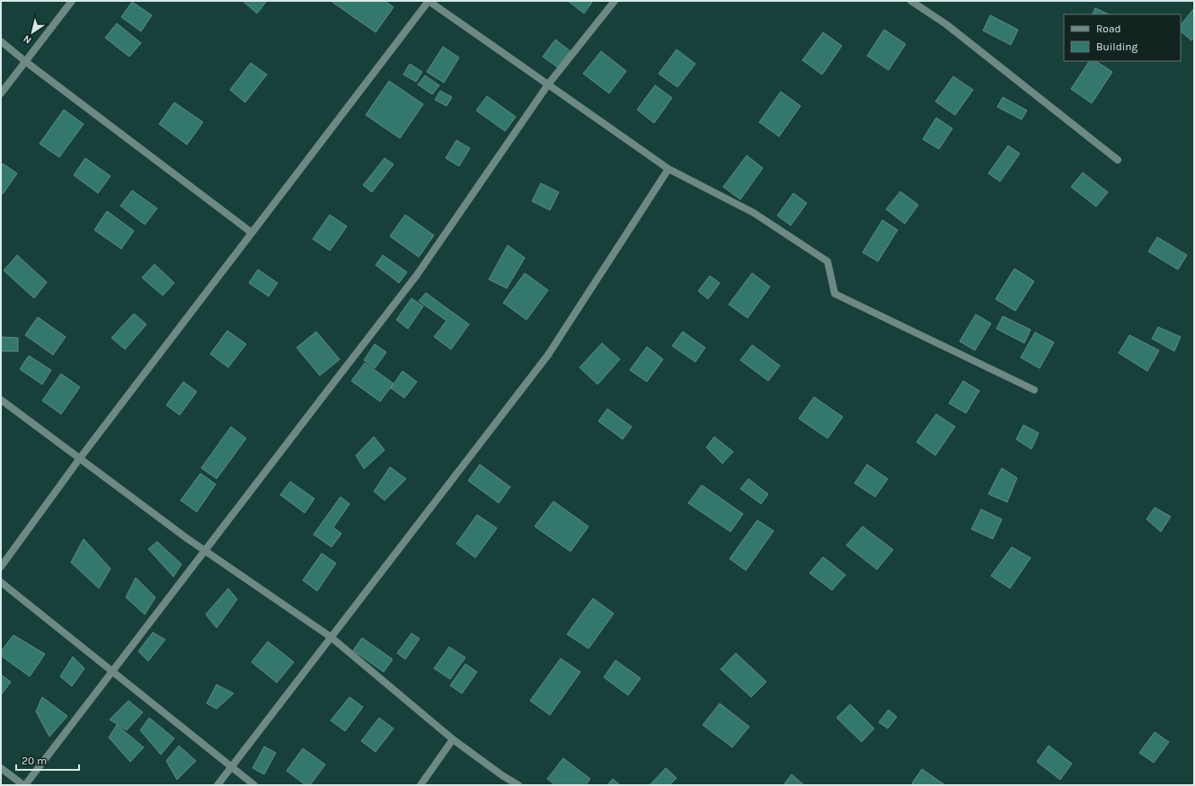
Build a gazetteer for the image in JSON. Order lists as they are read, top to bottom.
{
  "legend": ["Road", "Building"],
  "scale_bar": "20 m",
  "north": "bottom left"
}
